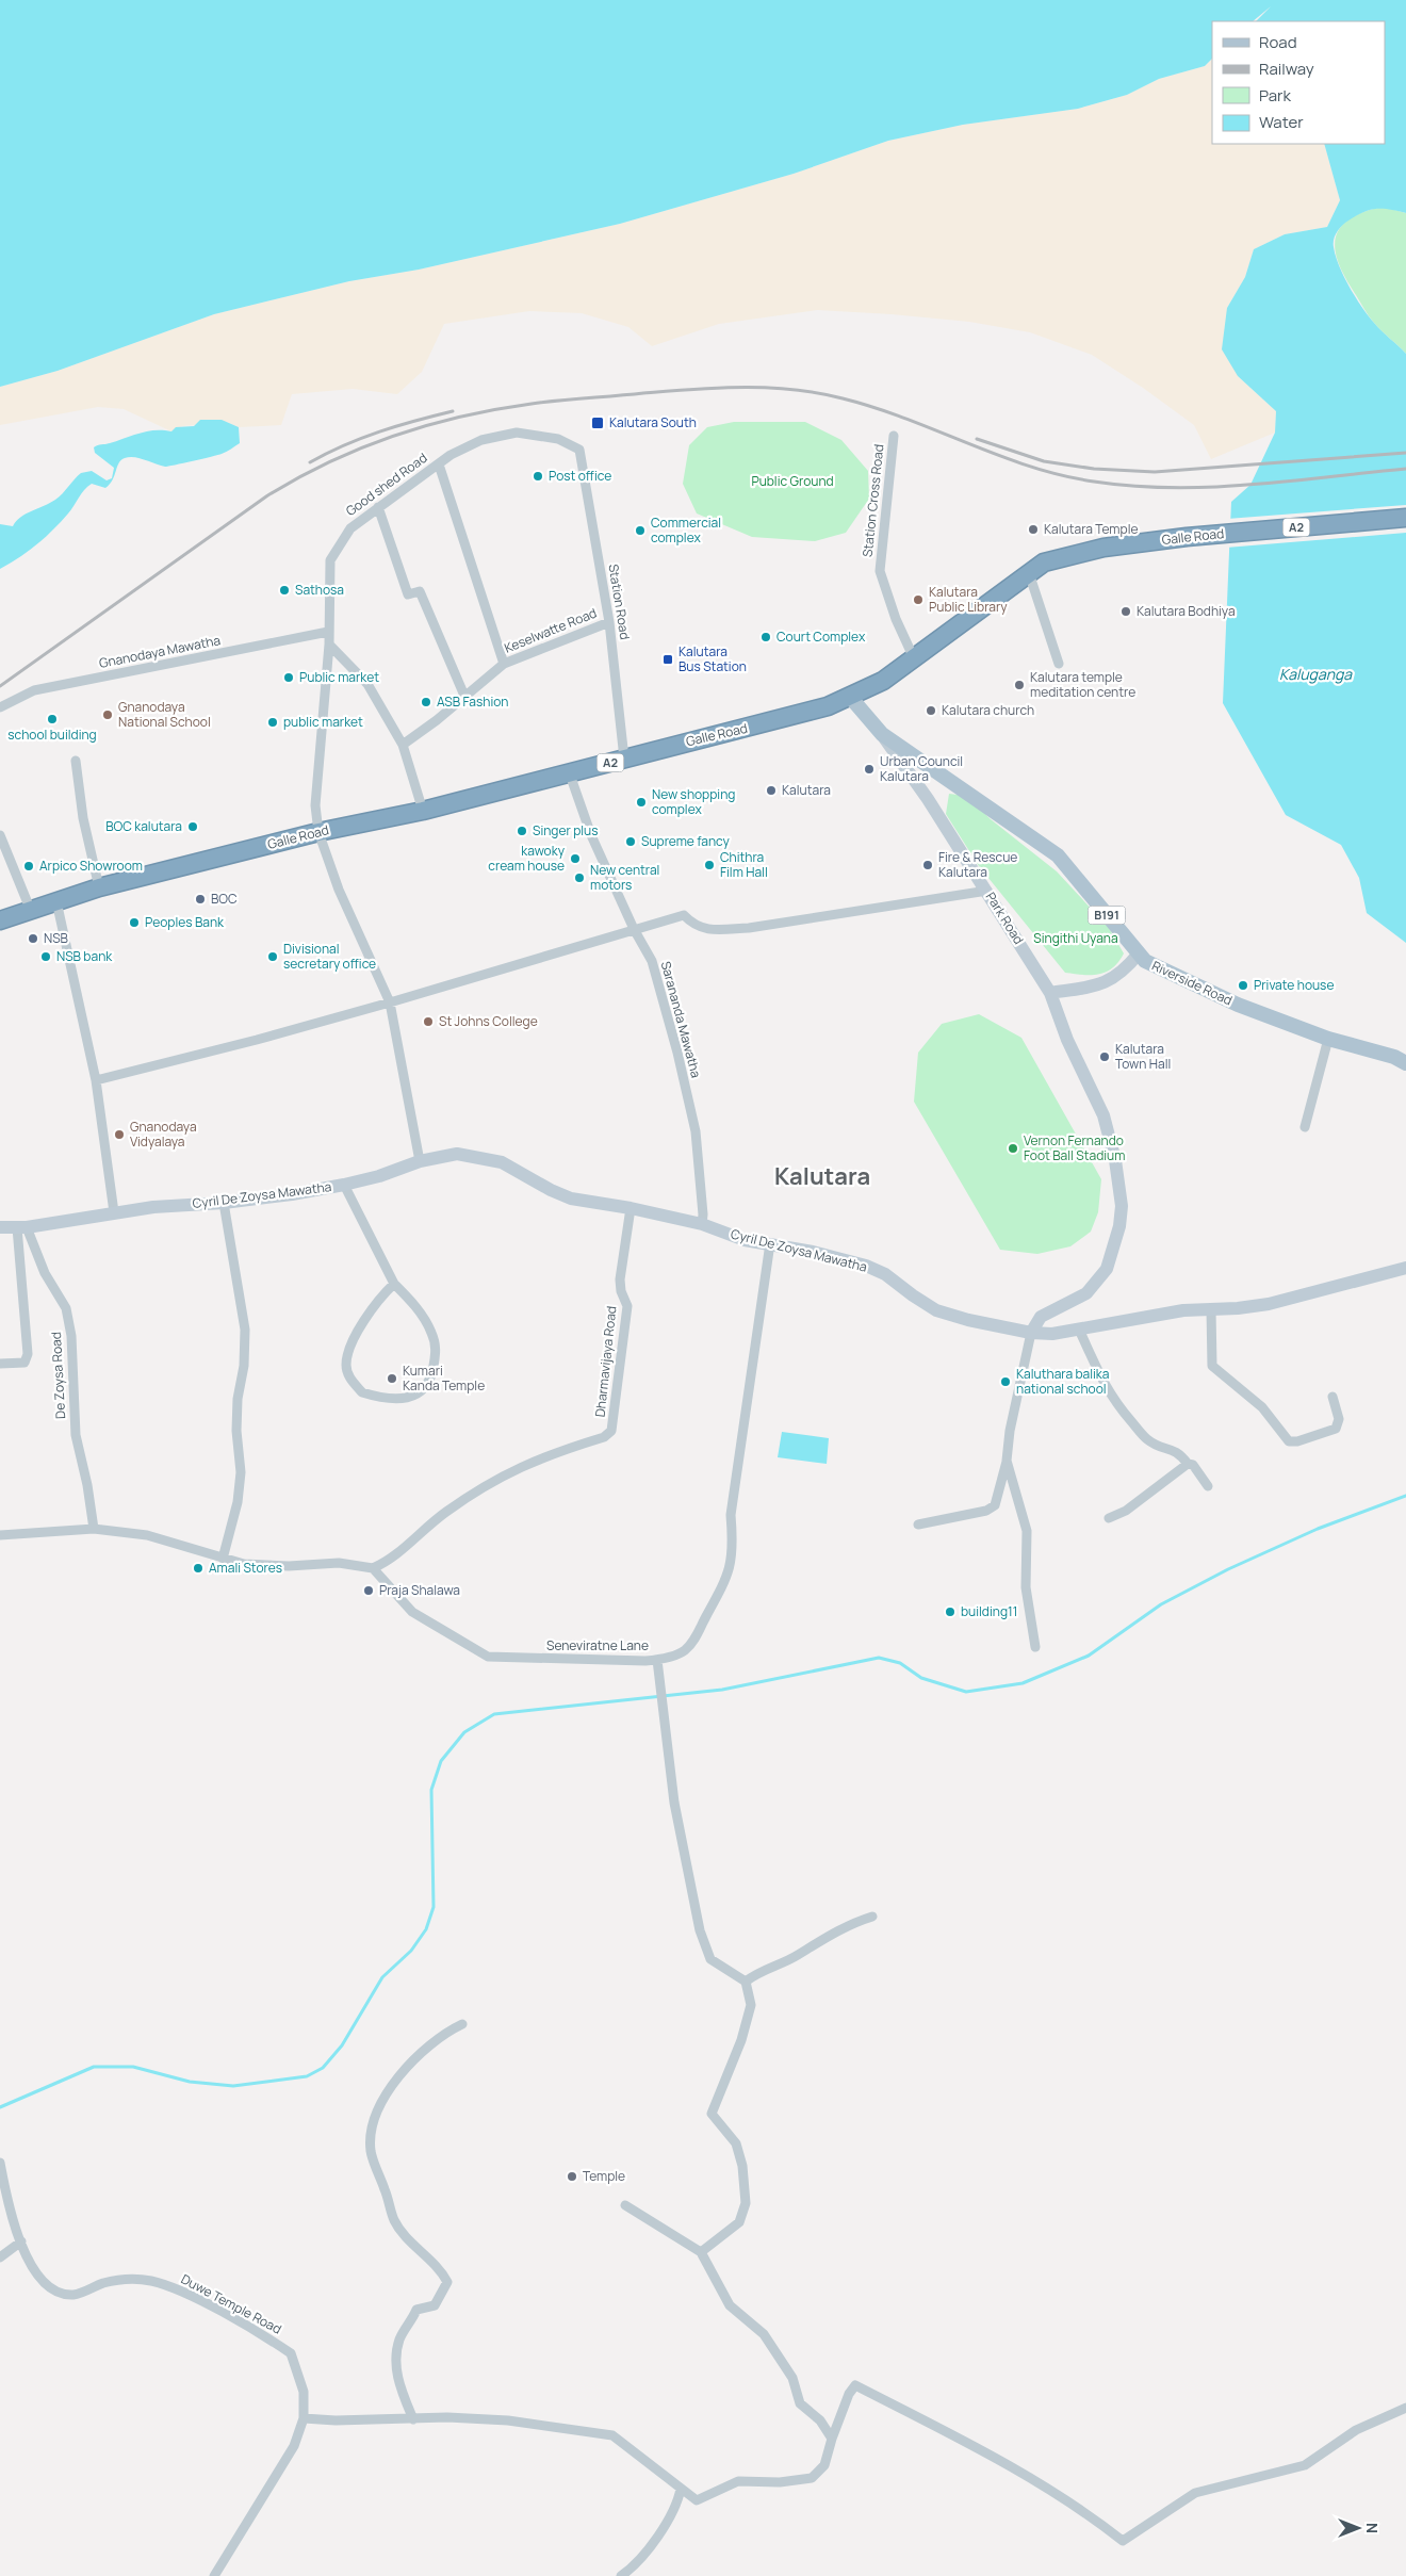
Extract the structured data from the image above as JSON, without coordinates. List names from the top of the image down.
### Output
{
  "streets": {
    "highway": ["A2", "Galle Road"],
    "main road": ["B191", "Riverside Road"],
    "street": [
      "Good shed Road",
      "Station Cross Road",
      "Station Road",
      "Keselwatte Road",
      "Gnanodaya Mawatha",
      "Park Road",
      "Sarananda Mawatha",
      "Cyril De Zoysa Mawatha",
      "Dharmavijaya Road",
      "De Zoysa Road",
      "Seneviratne Lane",
      "Duwe Temple Road"
    ]
  },
  "crossings": [
    ["Good shed Road", "Galle Road"],
    ["Good shed Road", "Station Road"],
    ["Good shed Road", "Gnanodaya Mawatha"],
    ["Good shed Road", "Cyril De Zoysa Mawatha"],
    ["Station Cross Road", "Galle Road"],
    ["Galle Road", "Station Road"],
    ["Galle Road", "Riverside Road"],
    ["Galle Road", "Sarananda Mawatha"],
    ["Station Road", "Keselwatte Road"],
    ["Park Road", "Riverside Road"],
    ["Park Road", "Cyril De Zoysa Mawatha"],
    ["Sarananda Mawatha", "Cyril De Zoysa Mawatha"],
    ["Cyril De Zoysa Mawatha", "Dharmavijaya Road"],
    ["Cyril De Zoysa Mawatha", "De Zoysa Road"],
    ["Cyril De Zoysa Mawatha", "Seneviratne Lane"],
    ["Dharmavijaya Road", "Seneviratne Lane"]
  ],
  "districts": ["Kalutara"],
  "water": ["Kaluganga"],
  "parks": ["Public Ground", "Singithi Uyana"],
  "places": {
    "transit": ["Kalutara South", "Kalutara Bus Station"],
    "other": [
      "Post office",
      "Kalutara Temple",
      "Commercial complex",
      "Sathosa",
      "Kalutara Public Library",
      "Kalutara Bodhiya",
      "Court Complex",
      "Public market",
      "Kalutara temple meditation centre",
      "ASB Fashion",
      "Kalutara church",
      "Gnanodaya National School",
      "school building",
      "public market",
      "Urban Council Kalutara",
      "Kalutara",
      "New shopping complex",
      "BOC kalutara",
      "Singer plus",
      "Supreme fancy",
      "kawoky cream house",
      "Chithra Film Hall",
      "Fire & Rescue Kalutara",
      "Arpico Showroom",
      "New central motors",
      "BOC",
      "Peoples Bank",
      "NSB",
      "NSB bank",
      "Divisional secretary office",
      "Private house",
      "St Johns College",
      "Kalutara Town Hall",
      "Gnanodaya Vidyalaya",
      "Vernon Fernando Foot Ball Stadium",
      "Kumari Kanda Temple",
      "Kaluthara balika national school",
      "Amali Stores",
      "Praja Shalawa",
      "building11",
      "Temple"
    ]
  },
  "legend": [
    "Road",
    "Railway",
    "Park",
    "Water"
  ],
  "north": "right"
}
